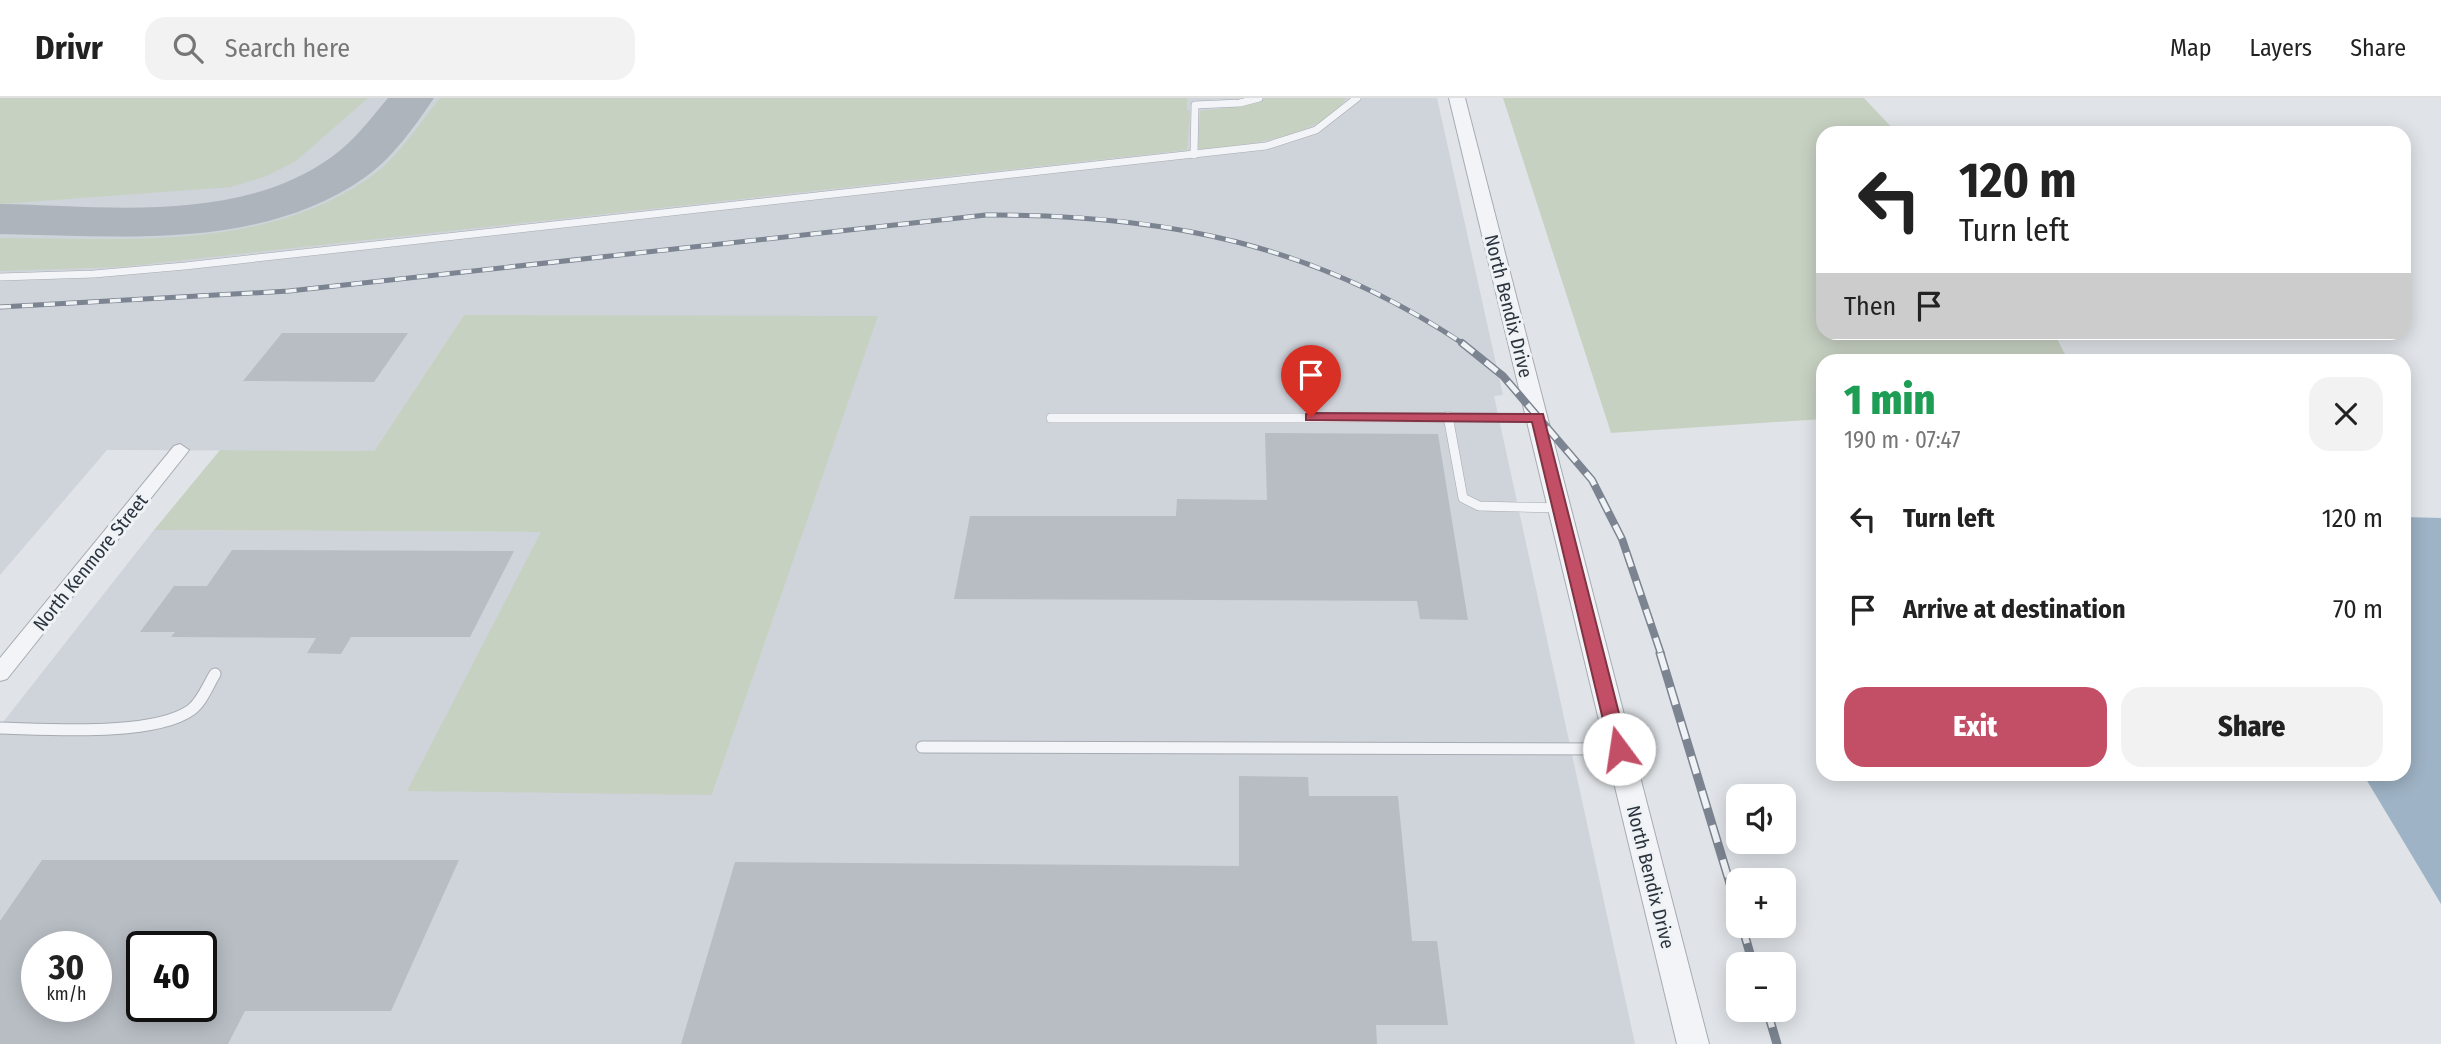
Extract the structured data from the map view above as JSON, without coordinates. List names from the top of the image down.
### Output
{
  "streets": {
    "street": ["North Bendix Drive", "North Kenmore Street"]
  },
  "page": {
    "header": "Drivr",
    "search": "Search here",
    "nav": ["Map", "Layers", "Share"],
    "turn": ["120 m", "Turn left"],
    "then": "Then",
    "heading": ["1 min", "190 m · 07:47"],
    "list": [
      {
        "name": "Turn left",
        "value": "120 m"
      },
      {
        "name": "Arrive at destination",
        "value": "70 m"
      }
    ],
    "buttons": ["Exit", "Share"],
    "map_buttons": ["+", "−"],
    "speed": "30 km/h",
    "limit": "40"
  }
}
